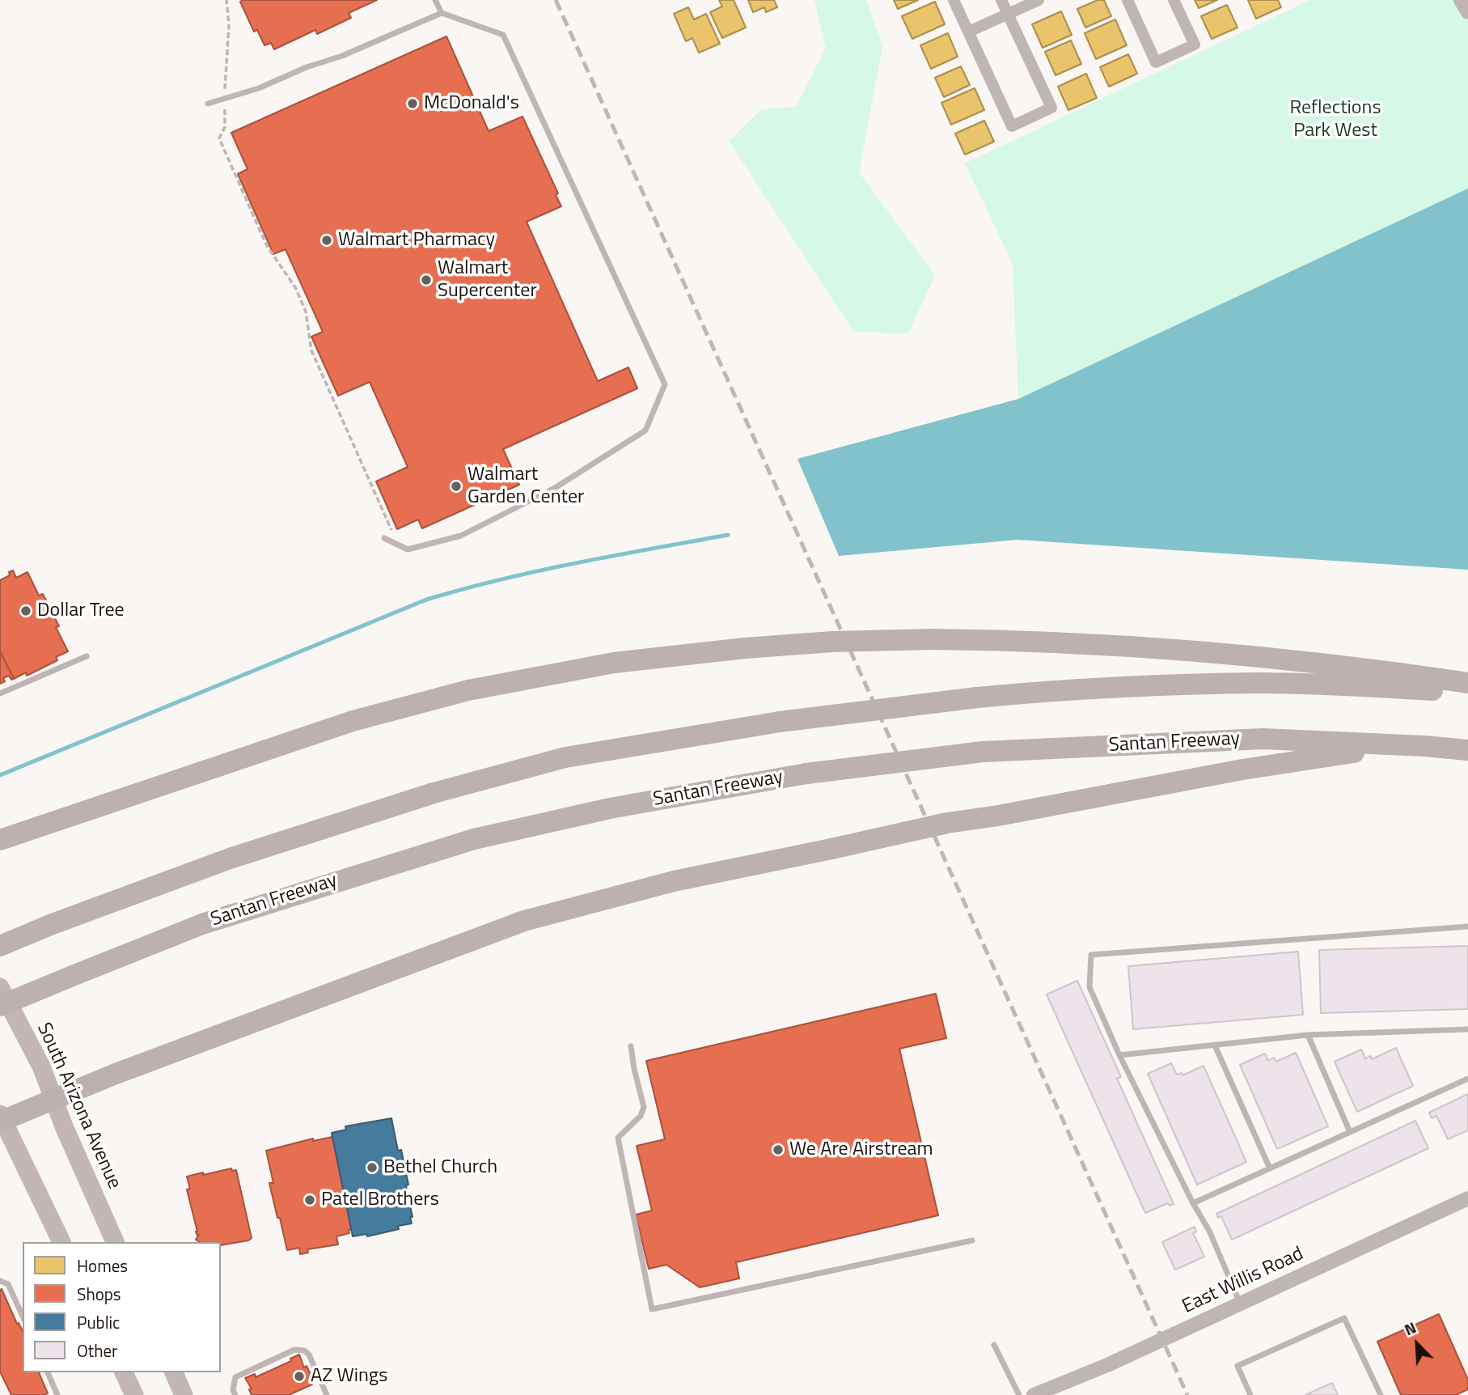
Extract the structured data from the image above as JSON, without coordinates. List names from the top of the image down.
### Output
{
  "streets": {
    "highway": ["Santan Freeway"],
    "main road": ["South Arizona Avenue"],
    "street": ["East Willis Road"]
  },
  "parks": ["Reflections Park West"],
  "places": [
    "McDonald's",
    "Walmart Pharmacy",
    "Walmart Supercenter",
    "Walmart Garden Center",
    "Dollar Tree",
    "We Are Airstream",
    "Bethel Church",
    "Patel Brothers",
    "AZ Wings"
  ],
  "legend": [
    "Homes",
    "Shops",
    "Public",
    "Other"
  ],
  "north": "top left"
}
